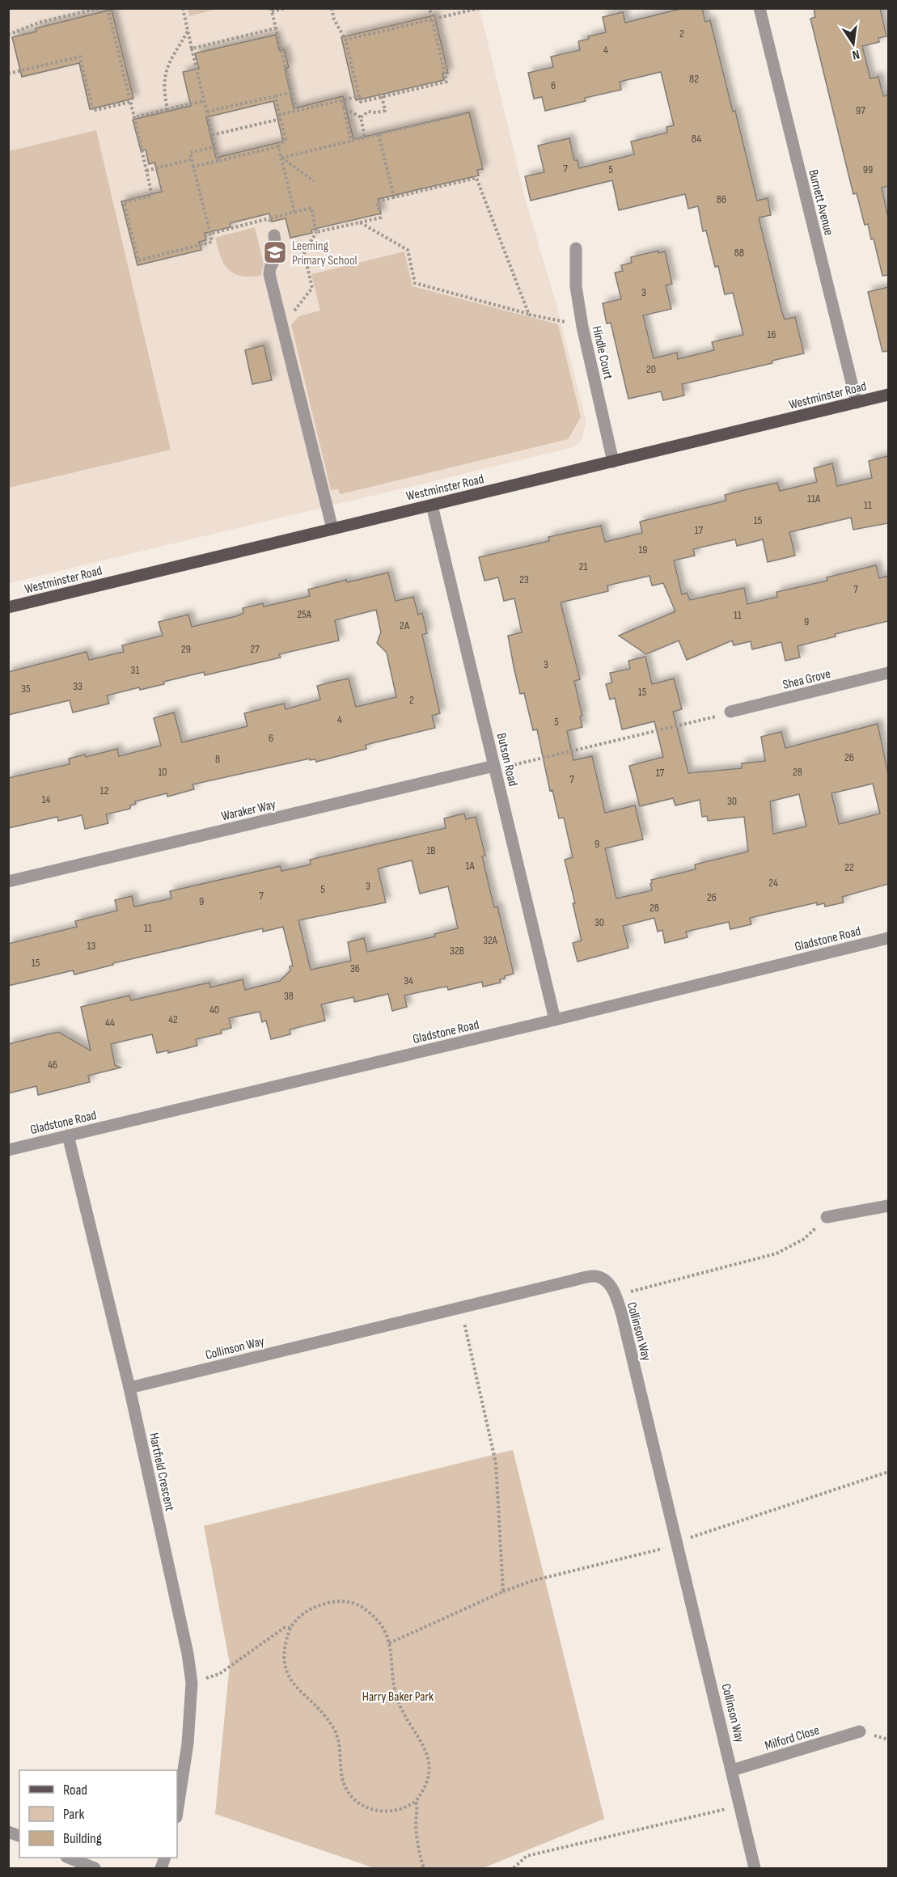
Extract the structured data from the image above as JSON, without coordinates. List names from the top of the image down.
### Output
{
  "streets": {
    "main road": ["Westminster Road"],
    "street": [
      "Burnett Avenue",
      "Hindle Court",
      "Shea Grove",
      "Butson Road",
      "Waraker Way",
      "Gladstone Road",
      "Collinson Way",
      "Hartfield Crescent",
      "Milford Close"
    ]
  },
  "crossings": [
    ["Burnett Avenue", "Westminster Road"],
    ["Hindle Court", "Westminster Road"],
    ["Westminster Road", "Butson Road"],
    ["Butson Road", "Waraker Way"],
    ["Butson Road", "Gladstone Road"],
    ["Gladstone Road", "Hartfield Crescent"],
    ["Collinson Way", "Hartfield Crescent"],
    ["Collinson Way", "Milford Close"]
  ],
  "parks": ["Harry Baker Park"],
  "places": {
    "school or university": ["Leeming Primary School"]
  },
  "house_numbers": [
    "2",
    "4",
    "82",
    "6",
    "97",
    "84",
    "7",
    "5",
    "99",
    "86",
    "88",
    "3",
    "16",
    "20",
    "11A",
    "11",
    "15",
    "17",
    "19",
    "21",
    "23",
    "7",
    "25A",
    "11",
    "9",
    "2A",
    "29",
    "27",
    "3",
    "31",
    "33",
    "35",
    "15",
    "2",
    "4",
    "5",
    "6",
    "26",
    "8",
    "10",
    "28",
    "17",
    "7",
    "12",
    "14",
    "30",
    "9",
    "1B",
    "1A",
    "22",
    "24",
    "3",
    "5",
    "7",
    "26",
    "9",
    "28",
    "30",
    "11",
    "32A",
    "13",
    "32B",
    "15",
    "36",
    "34",
    "38",
    "40",
    "42",
    "44",
    "46"
  ],
  "legend": ["Road", "Park", "Building"],
  "north": "bottom"
}
